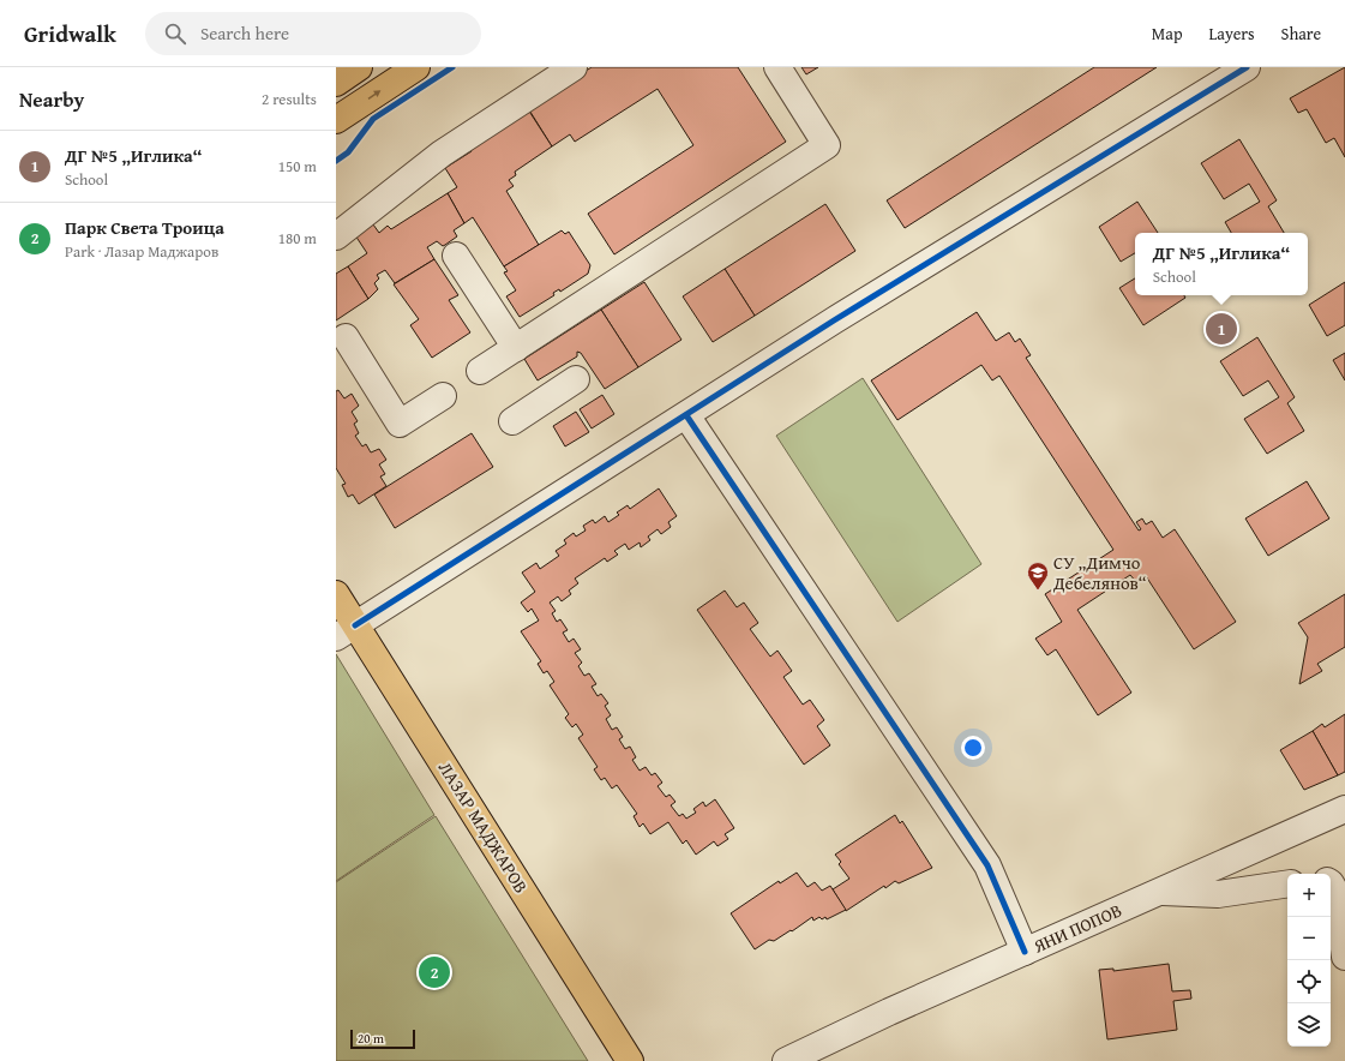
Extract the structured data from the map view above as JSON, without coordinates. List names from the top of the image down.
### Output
{
  "streets": {
    "main road": ["ЛАЗАР МАДЖАРОВ"],
    "street": ["ЯНИ ПОПОВ"]
  },
  "places": {
    "school or university": ["СУ „Димчо Дебелянов“"]
  },
  "scale_bar": "20 m",
  "page": {
    "header": "Gridwalk",
    "search": "Search here",
    "nav": ["Map", "Layers", "Share"],
    "heading": ["Nearby", "2 results"],
    "list": [
      {
        "mark": "1",
        "name": "ДГ №5 „Иглика“",
        "note": "School",
        "value": "150 m"
      },
      {
        "mark": "2",
        "name": "Парк Света Троица",
        "note": "Park · Лазар Маджаров",
        "value": "180 m"
      }
    ],
    "popup": ["ДГ №5 „Иглика“", "School"],
    "pins": ["1", "2"],
    "map_buttons": ["+", "−"],
    "scale": "20 m"
  }
}
